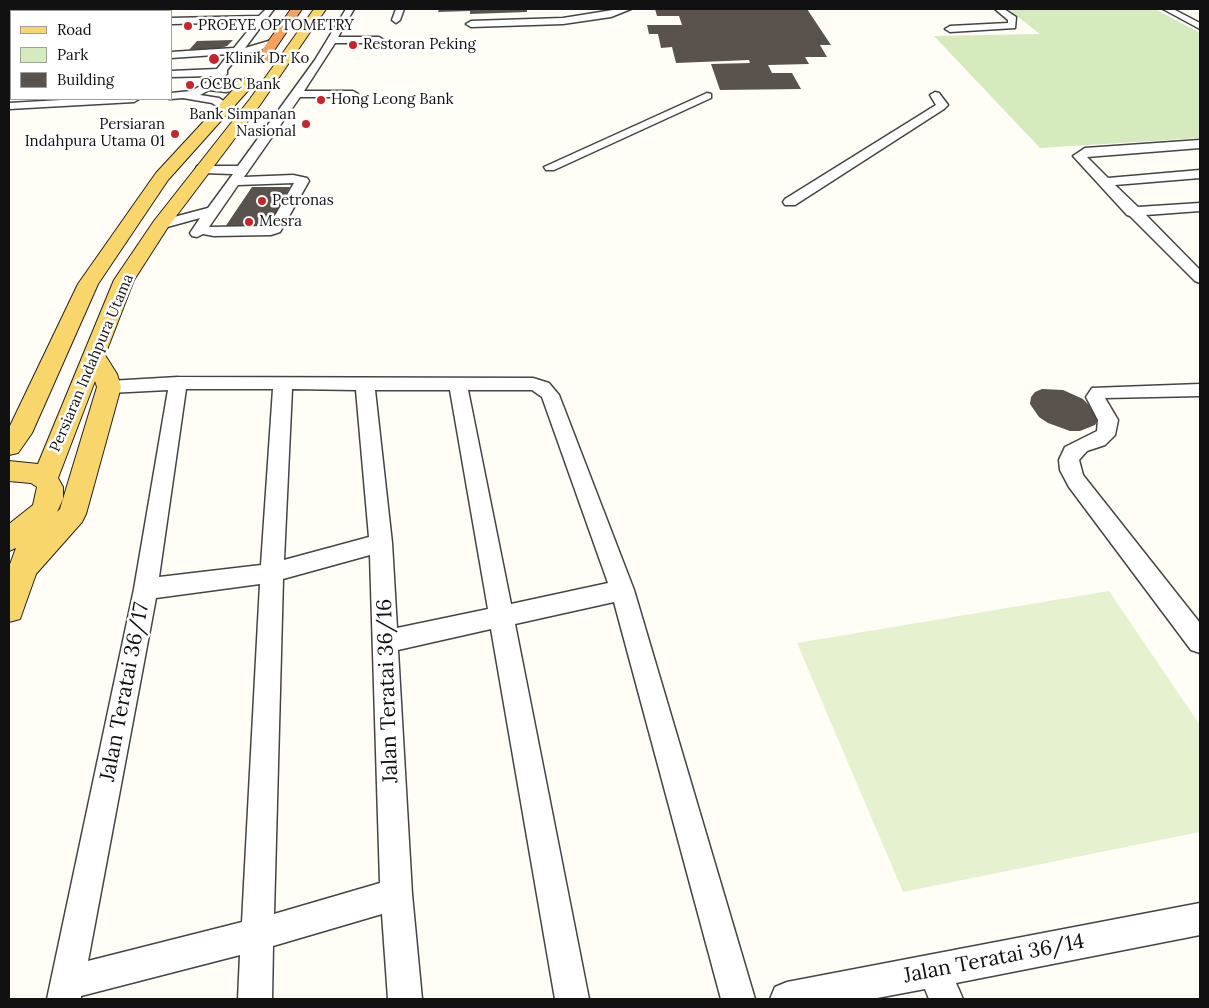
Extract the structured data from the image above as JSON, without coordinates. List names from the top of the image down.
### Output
{
  "streets": {
    "main road": ["Persiaran Indahpura Utama"],
    "street": ["Jalan Teratai 36/16", "Jalan Teratai 36/17", "Jalan Teratai 36/14"]
  },
  "places": [
    "PROEYE OPTOMETRY",
    "Restoran Peking",
    "Klinik Dr Ko",
    "OCBC Bank",
    "Hong Leong Bank",
    "Bank Simpanan Nasional",
    "Persiaran Indahpura Utama 01",
    "Petronas",
    "Mesra"
  ],
  "legend": ["Road", "Park", "Building"]
}
